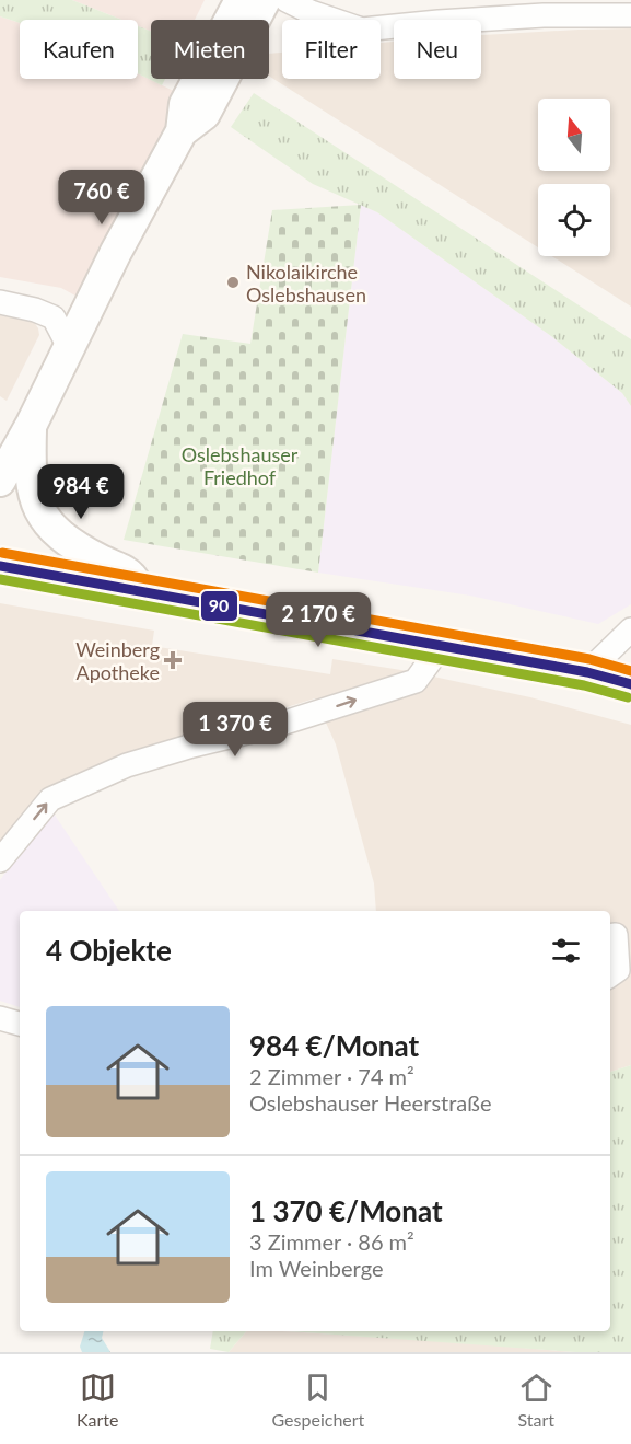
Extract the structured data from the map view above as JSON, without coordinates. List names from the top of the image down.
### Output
{
  "parks": ["Oslebshauser Friedhof"],
  "places": {
    "other": ["Nikolaikirche Oslebshausen"],
    "health": ["Weinberg Apotheke"]
  },
  "lines": ["transit line 90"],
  "north": "top",
  "page": {
    "chip": [
      "Kaufen",
      "Mieten",
      "Filter",
      "Neu"
    ],
    "price": [
      "760 €",
      "984 €",
      "2 170 €",
      "1 370 €"
    ],
    "heading": "4 Objekte",
    "list": [
      {
        "name": "984 €/Monat",
        "note": "2 Zimmer · 74 m² · Oslebshauser Heerstraße"
      },
      {
        "name": "1 370 €/Monat",
        "note": "3 Zimmer · 86 m² · Im Weinberge"
      }
    ],
    "tabs": ["Karte", "Gespeichert", "Start"]
  }
}
